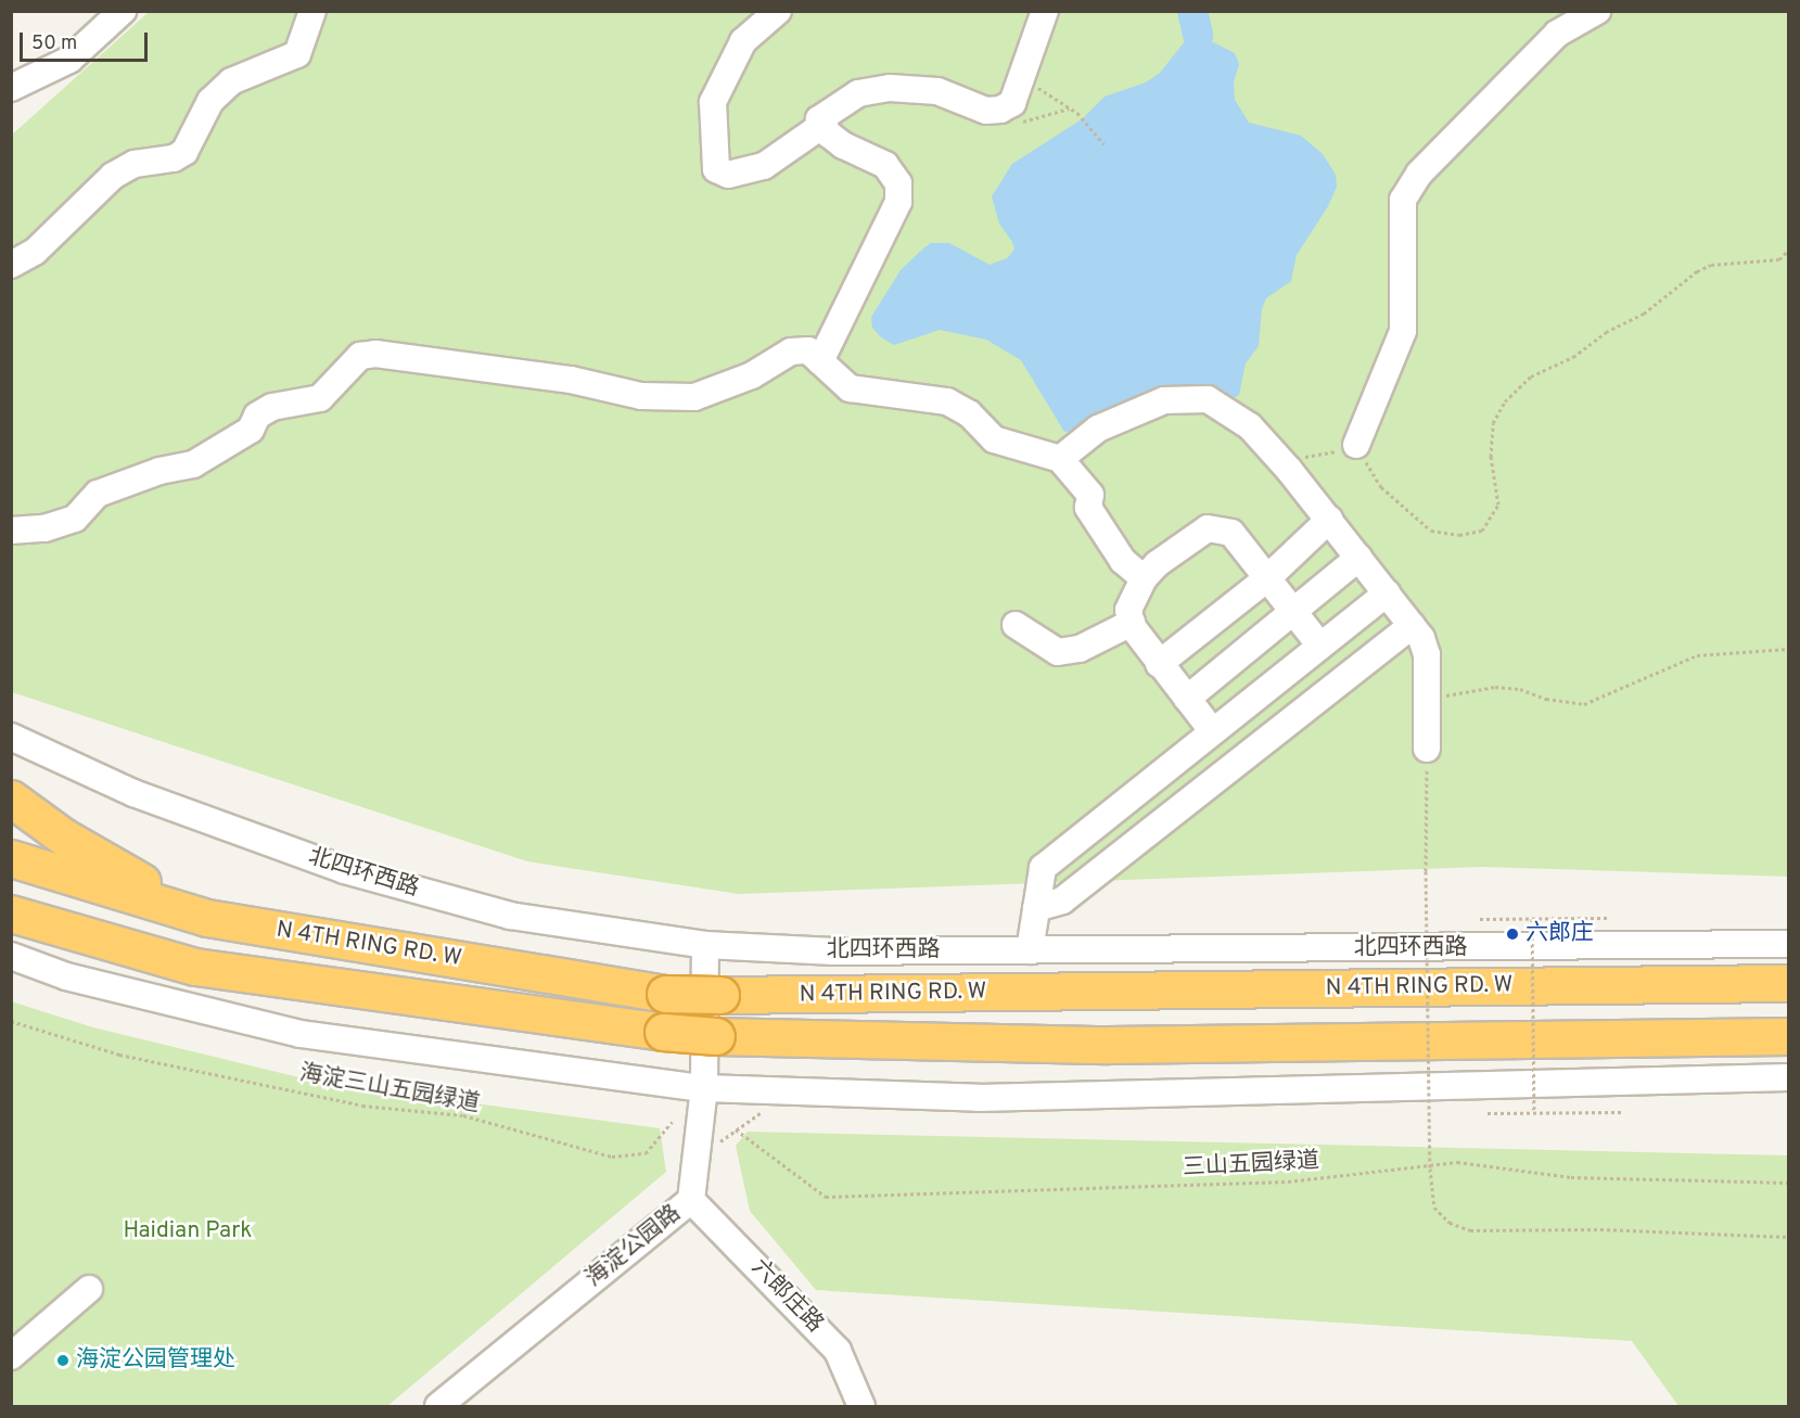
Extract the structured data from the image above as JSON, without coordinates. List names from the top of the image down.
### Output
{
  "streets": {
    "highway": ["N 4TH RING RD. W"],
    "street": ["北四环西路", "海淀公园路", "六郎庄路"],
    "path": ["海淀三山五园绿道", "三山五园绿道"]
  },
  "crossings": [
    ["北四环西路", "海淀公园路"],
    ["海淀公园路", "六郎庄路"]
  ],
  "parks": ["Haidian Park"],
  "places": ["六郎庄", "海淀公园管理处"],
  "scale_bar": "50 m"
}
